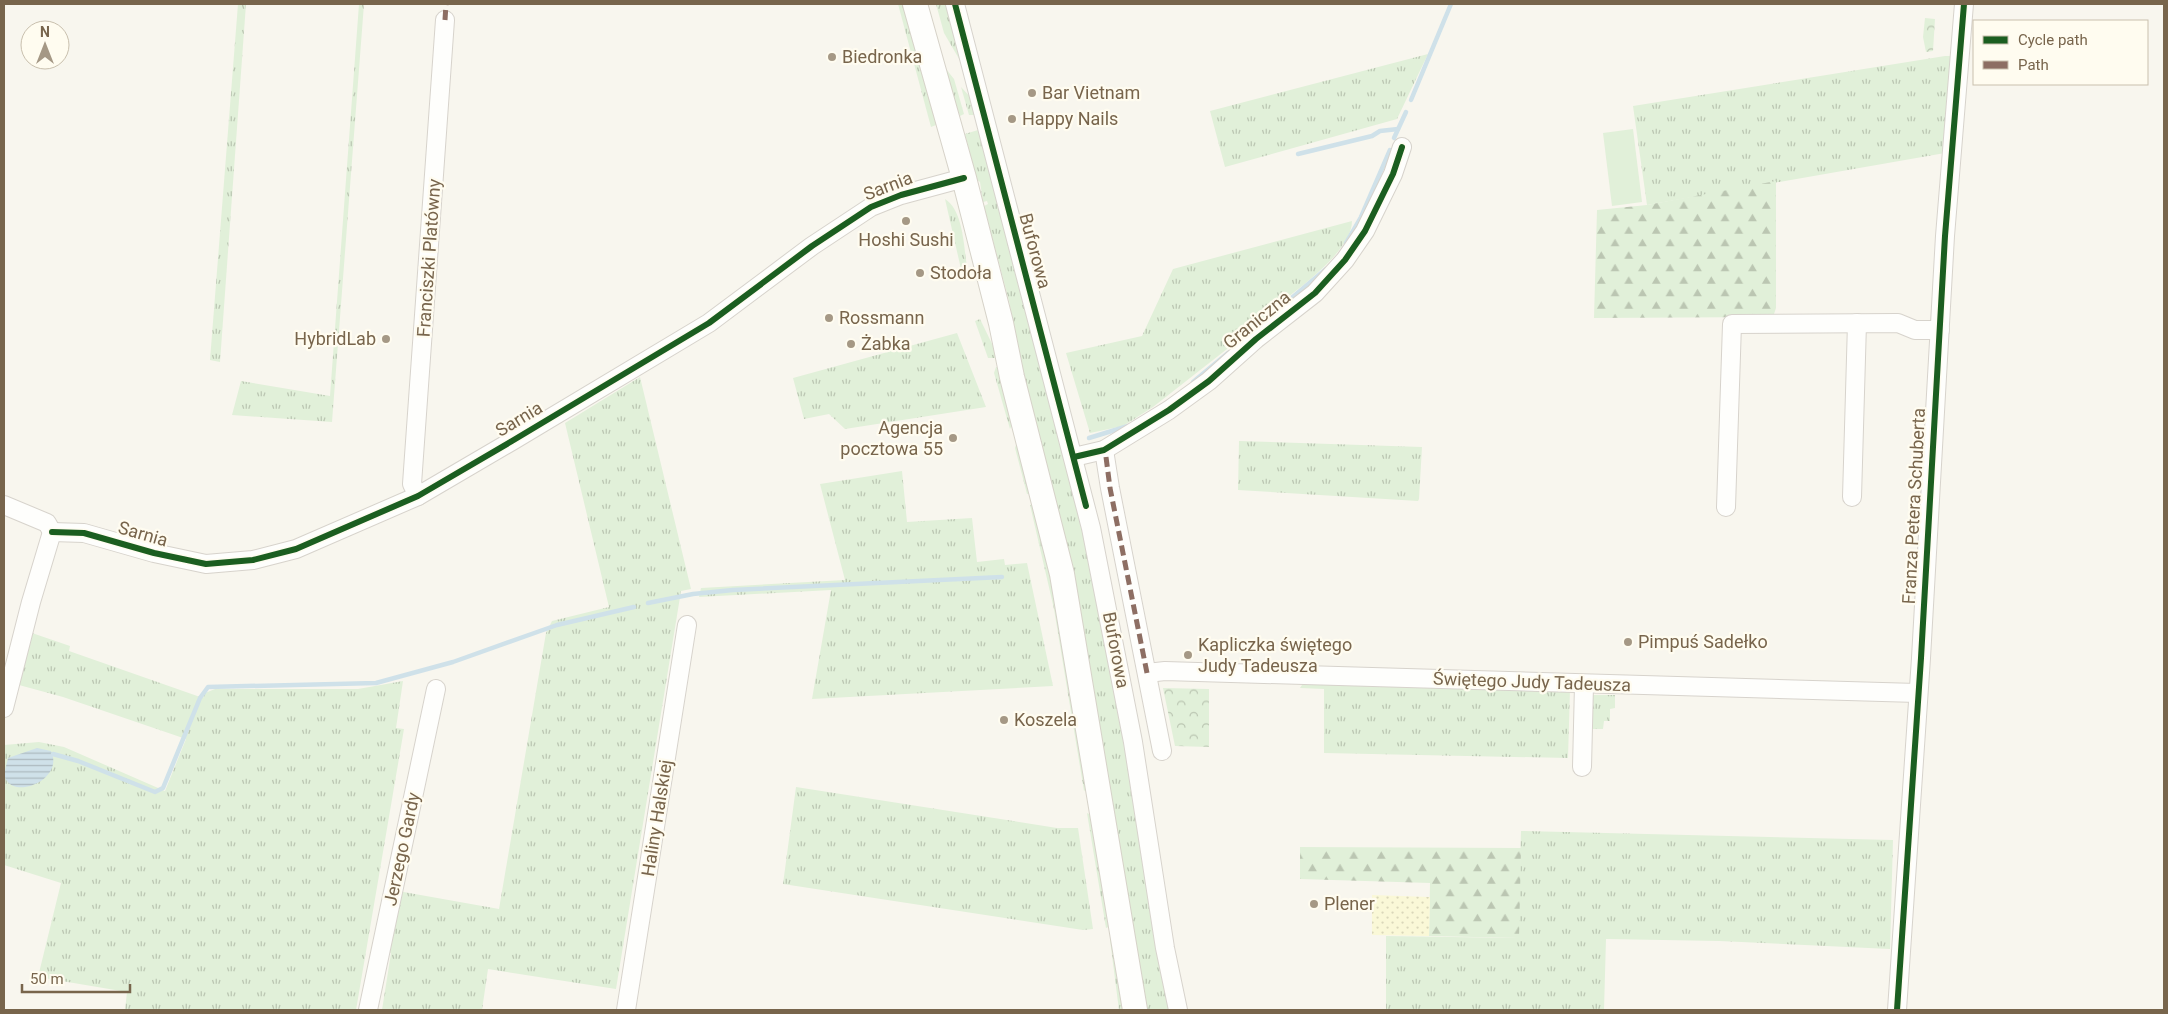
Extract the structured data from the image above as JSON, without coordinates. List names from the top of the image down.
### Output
{
  "streets": {
    "street": [
      "Sarnia",
      "Buforowa",
      "Franciszki Platówny",
      "Graniczna",
      "Franza Petera Schuberta",
      "Świętego Judy Tadeusza",
      "Haliny Halskiej",
      "Jerzego Gardy"
    ]
  },
  "crossings": [
    ["Sarnia", "Franciszki Platówny"],
    ["Buforowa", "Graniczna"],
    ["Franza Petera Schuberta", "Świętego Judy Tadeusza"]
  ],
  "places": [
    "Biedronka",
    "Bar Vietnam",
    "Happy Nails",
    "Hoshi Sushi",
    "Stodoła",
    "Rossmann",
    "HybridLab",
    "Żabka",
    "Agencja pocztowa 55",
    "Pimpuś Sadełko",
    "Kapliczka świętego Judy Tadeusza",
    "Koszela",
    "Plener"
  ],
  "legend": ["Cycle path", "Path"],
  "scale_bar": "50 m",
  "north": "top"
}
